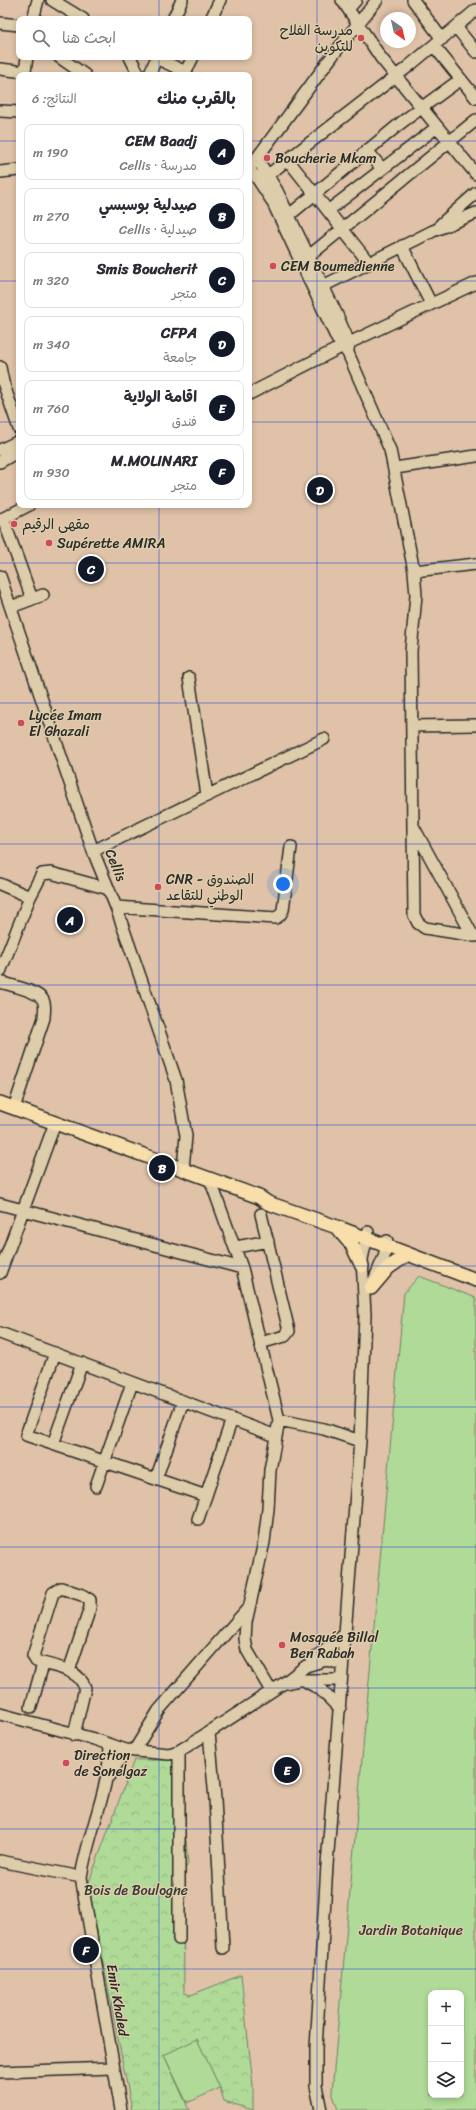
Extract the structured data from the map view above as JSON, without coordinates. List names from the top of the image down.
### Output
{
  "streets": {
    "street": ["Cellis", "Emir Khaled"]
  },
  "parks": ["Bois de Boulogne", "Jardin Botanique"],
  "places": [
    "مدرسة الفلاح للتكوين",
    "Boucherie Mkam",
    "CEM Boumedienne",
    "مقهى الرقيم",
    "Supérette AMIRA",
    "Lycée Imam El Ghazali",
    "CNR - الصندوق الوطني للتقاعد",
    "Mosquée Billal Ben Rabah",
    "Direction de Sonelgaz"
  ],
  "north": "bottom right",
  "page": {
    "search": "ابحث هنا",
    "heading": ["بالقرب منك", "النتائج: 6"],
    "list": [
      {
        "mark": "A",
        "name": "CEM Baadj",
        "note": "مدرسة · Cellis",
        "value": "190 m"
      },
      {
        "mark": "B",
        "name": "صيدلية بوسبسي",
        "note": "صيدلية · Cellis",
        "value": "270 m"
      },
      {
        "mark": "C",
        "name": "Smis Boucherit",
        "note": "متجر",
        "value": "320 m"
      },
      {
        "mark": "D",
        "name": "CFPA",
        "note": "جامعة",
        "value": "340 m"
      },
      {
        "mark": "E",
        "name": "اقامة الولاية",
        "note": "فندق",
        "value": "760 m"
      },
      {
        "mark": "F",
        "name": "M.MOLINARI",
        "note": "متجر",
        "value": "930 m"
      }
    ],
    "pins": [
      "D",
      "C",
      "A",
      "B",
      "E",
      "F"
    ],
    "map_buttons": ["+", "−"]
  }
}
